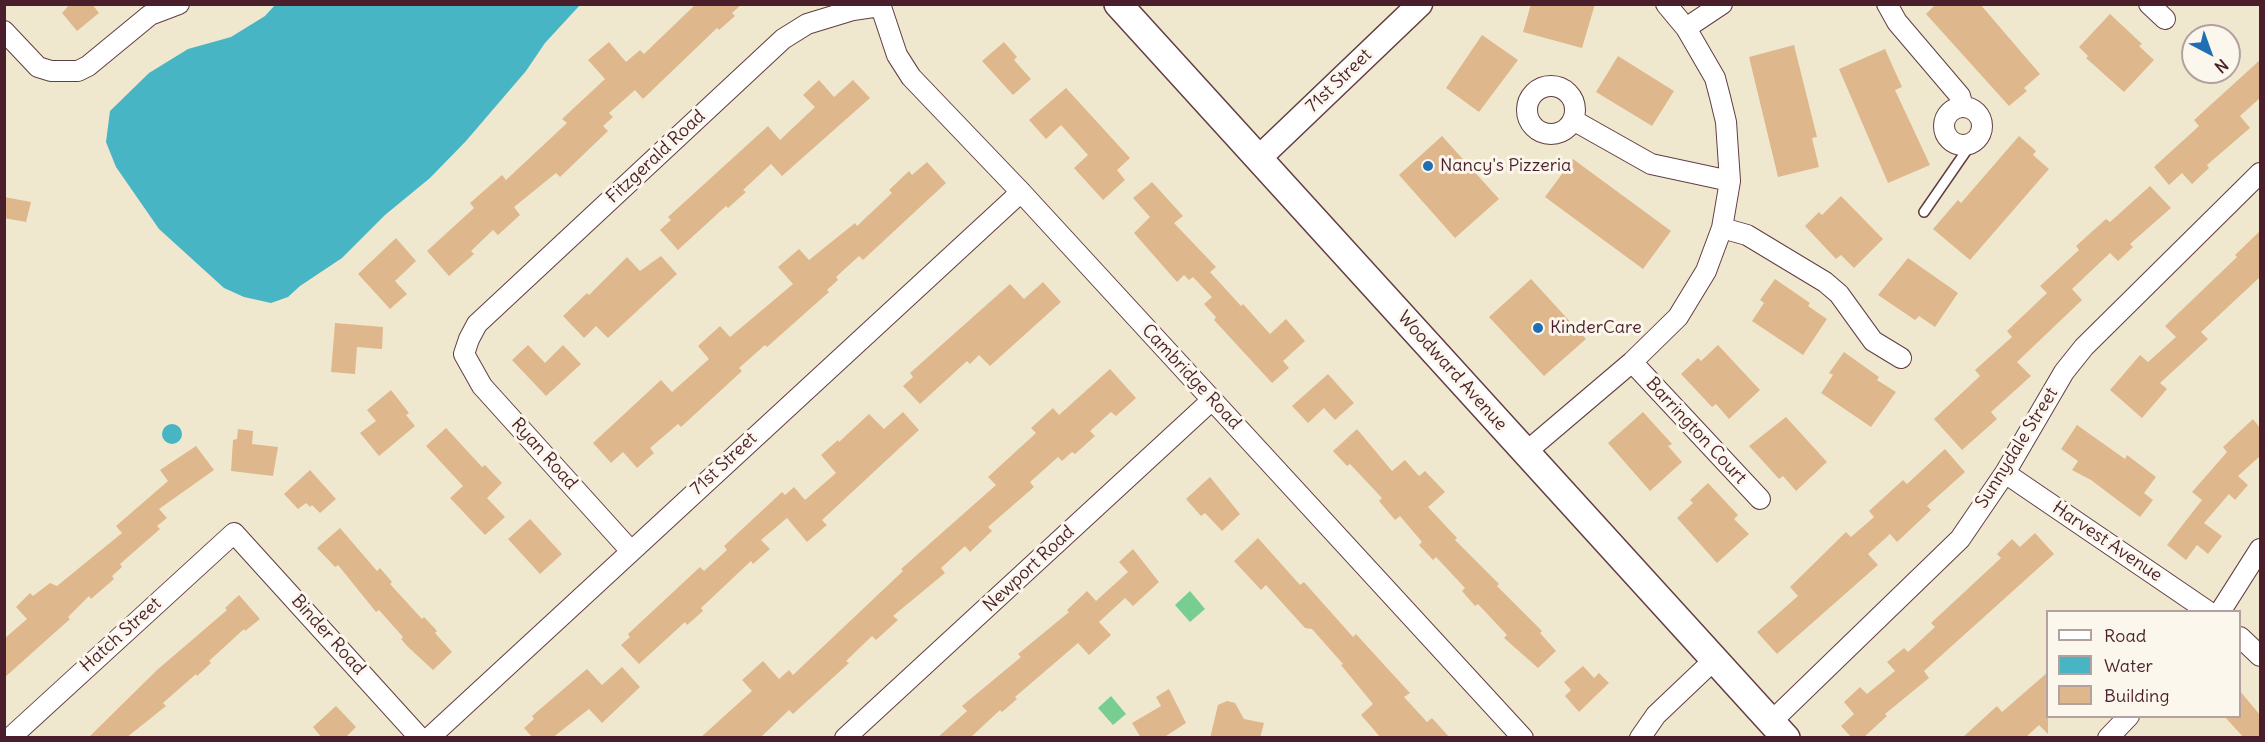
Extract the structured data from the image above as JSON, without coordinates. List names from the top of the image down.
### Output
{
  "streets": {
    "main road": ["Woodward Avenue"],
    "street": [
      "71st Street",
      "Fitzgerald Road",
      "Cambridge Road",
      "Barrington Court",
      "Sunnydale Street",
      "Ryan Road",
      "Harvest Avenue",
      "Newport Road",
      "Hatch Street",
      "Binder Road"
    ]
  },
  "crossings": [
    ["71st Street", "Woodward Avenue"],
    ["71st Street", "Cambridge Road"],
    ["71st Street", "Ryan Road"],
    ["Fitzgerald Road", "Cambridge Road"],
    ["Fitzgerald Road", "Ryan Road"],
    ["Woodward Avenue", "Sunnydale Street"],
    ["Cambridge Road", "Newport Road"],
    ["Sunnydale Street", "Harvest Avenue"],
    ["Hatch Street", "Binder Road"]
  ],
  "places": ["Nancy's Pizzeria", "KinderCare"],
  "legend": ["Road", "Water", "Building"],
  "north": "bottom right"
}
